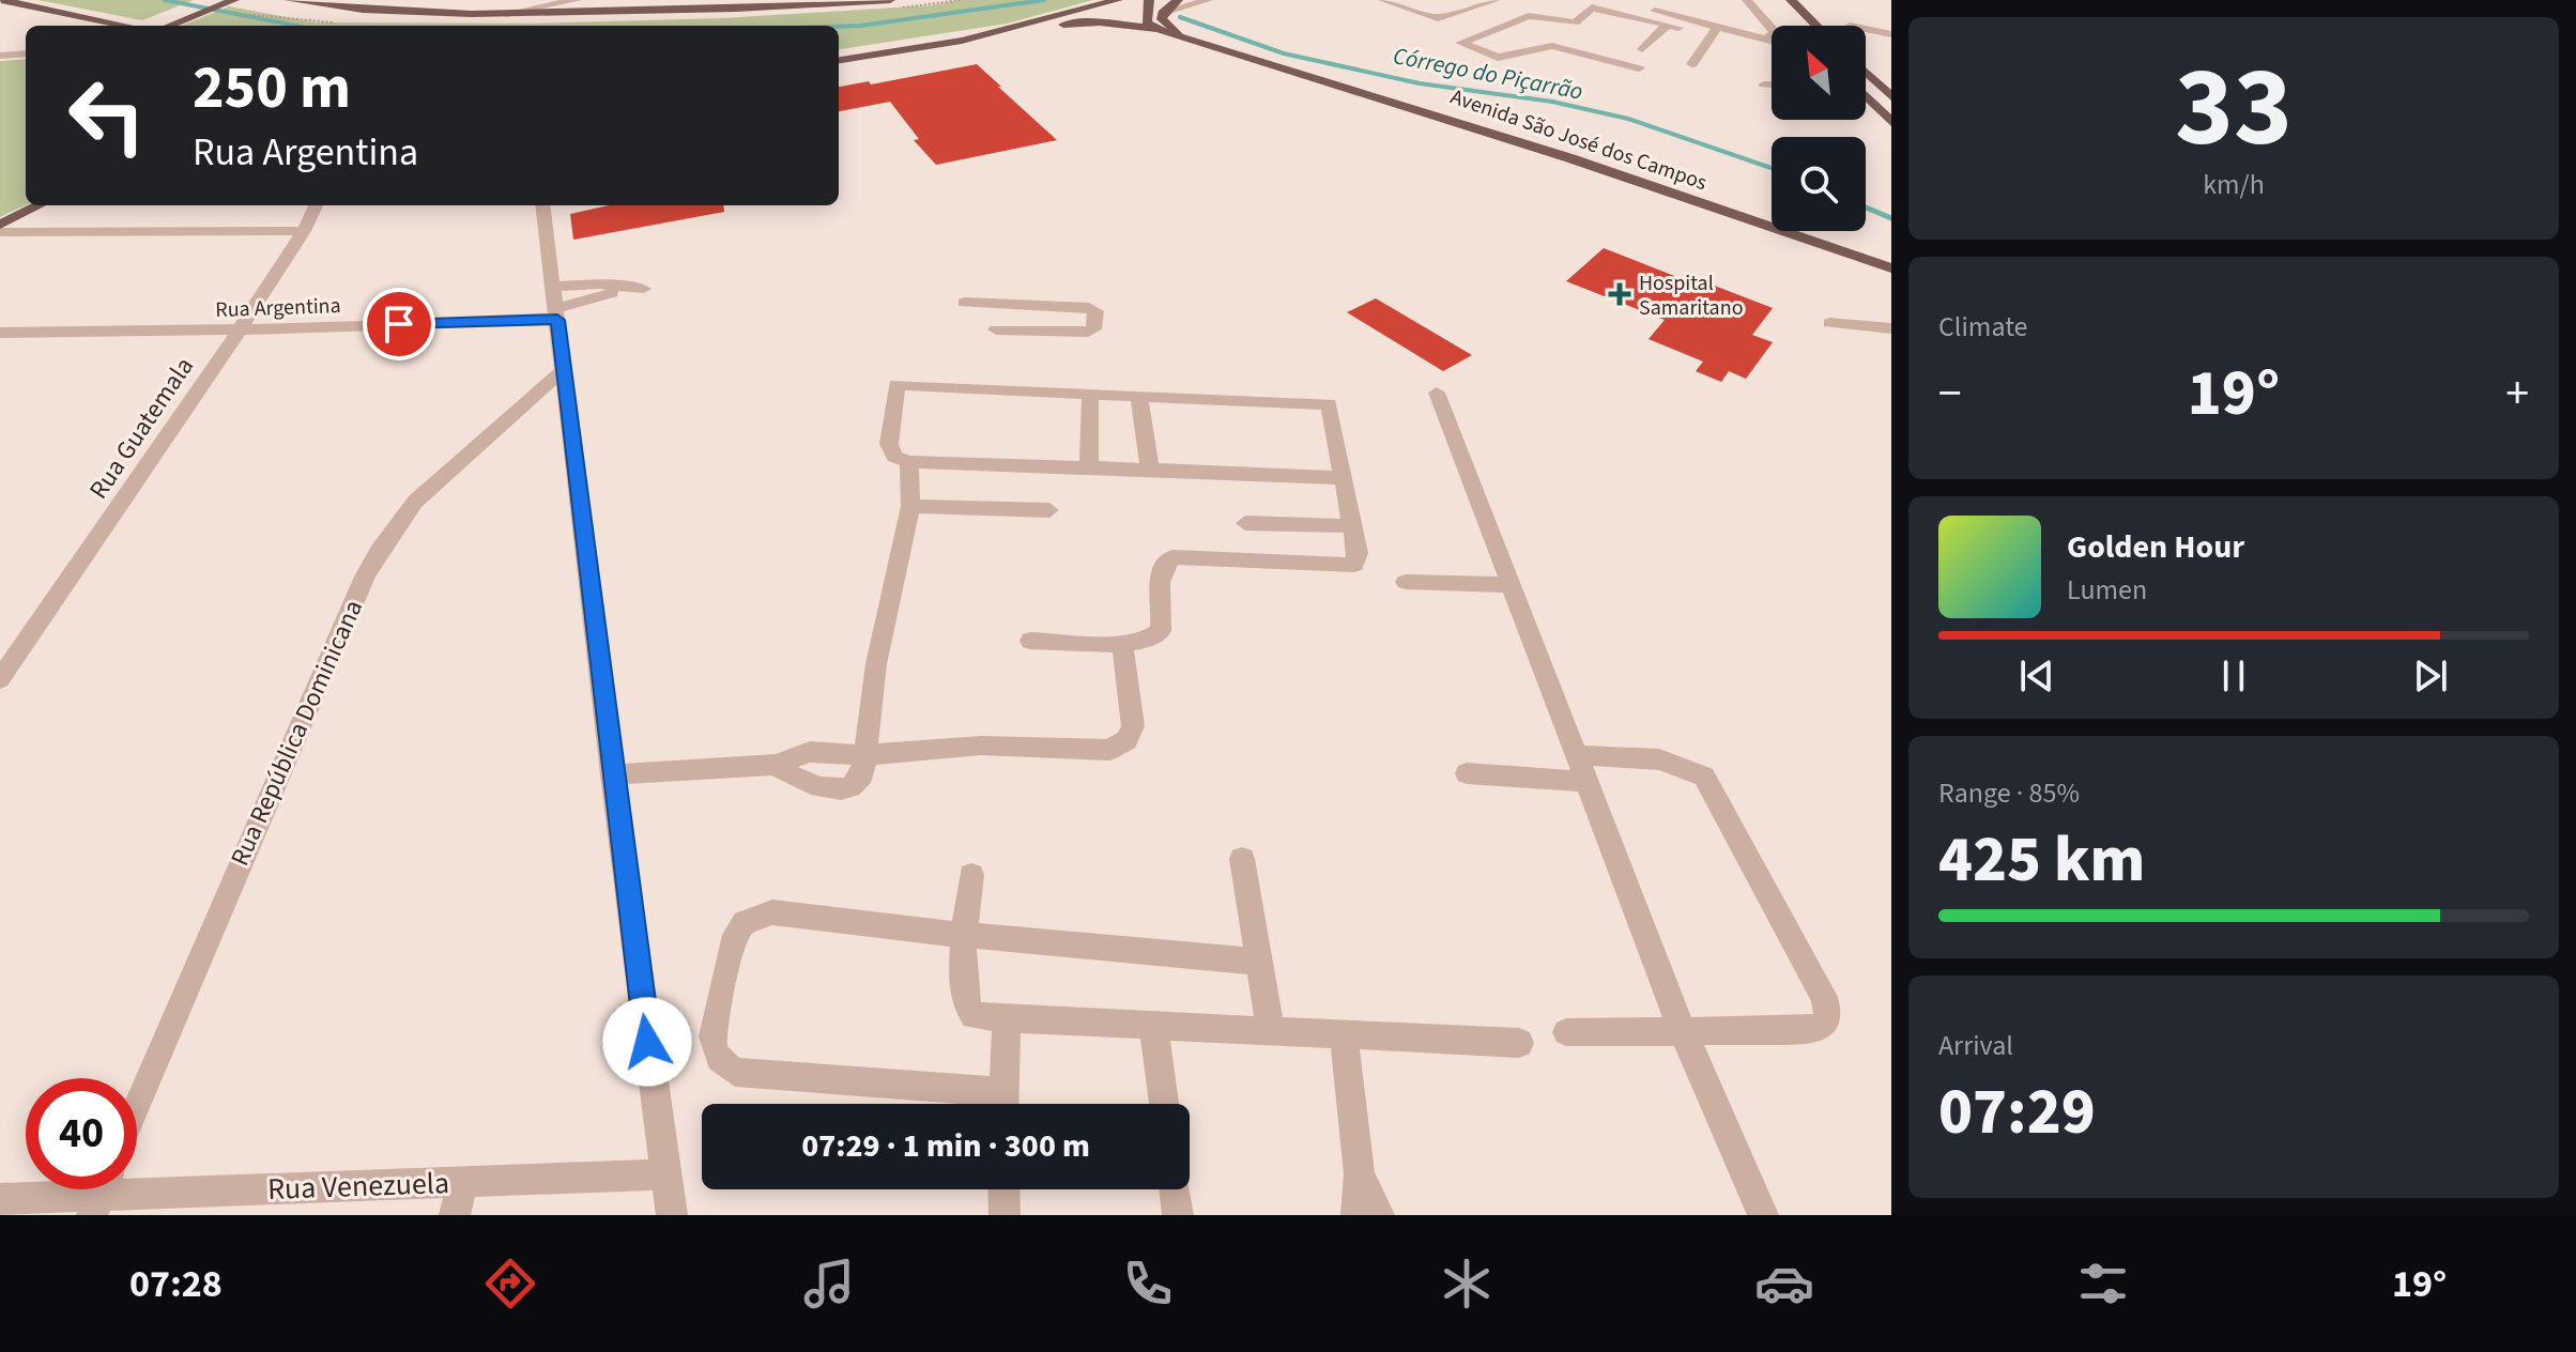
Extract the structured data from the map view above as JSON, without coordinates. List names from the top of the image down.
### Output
{
  "streets": {
    "main road": ["Avenida São José dos Campos"],
    "street": [
      "Rua Argentina",
      "Rua Guatemala",
      "Rua República Dominicana",
      "Rua Venezuela"
    ]
  },
  "crossings": [
    ["Rua Argentina", "Rua Guatemala"]
  ],
  "water": ["Córrego do Piçarrão"],
  "places": {
    "health": ["Hospital Samaritano"]
  },
  "north": "top left",
  "page": {
    "tile": [
      ["33", "km/h"],
      "Climate",
      ["Range · 85%", "425 km"],
      ["Arrival", "07:29"]
    ],
    "turn": ["250 m", "Rua Argentina"],
    "heat": ["−", "19°", "+"],
    "song": ["Golden Hour", "Lumen"],
    "limit": "40",
    "trip": "07:29 · 1 min · 300 m",
    "tabs": ["07:28", "19°"]
  }
}
